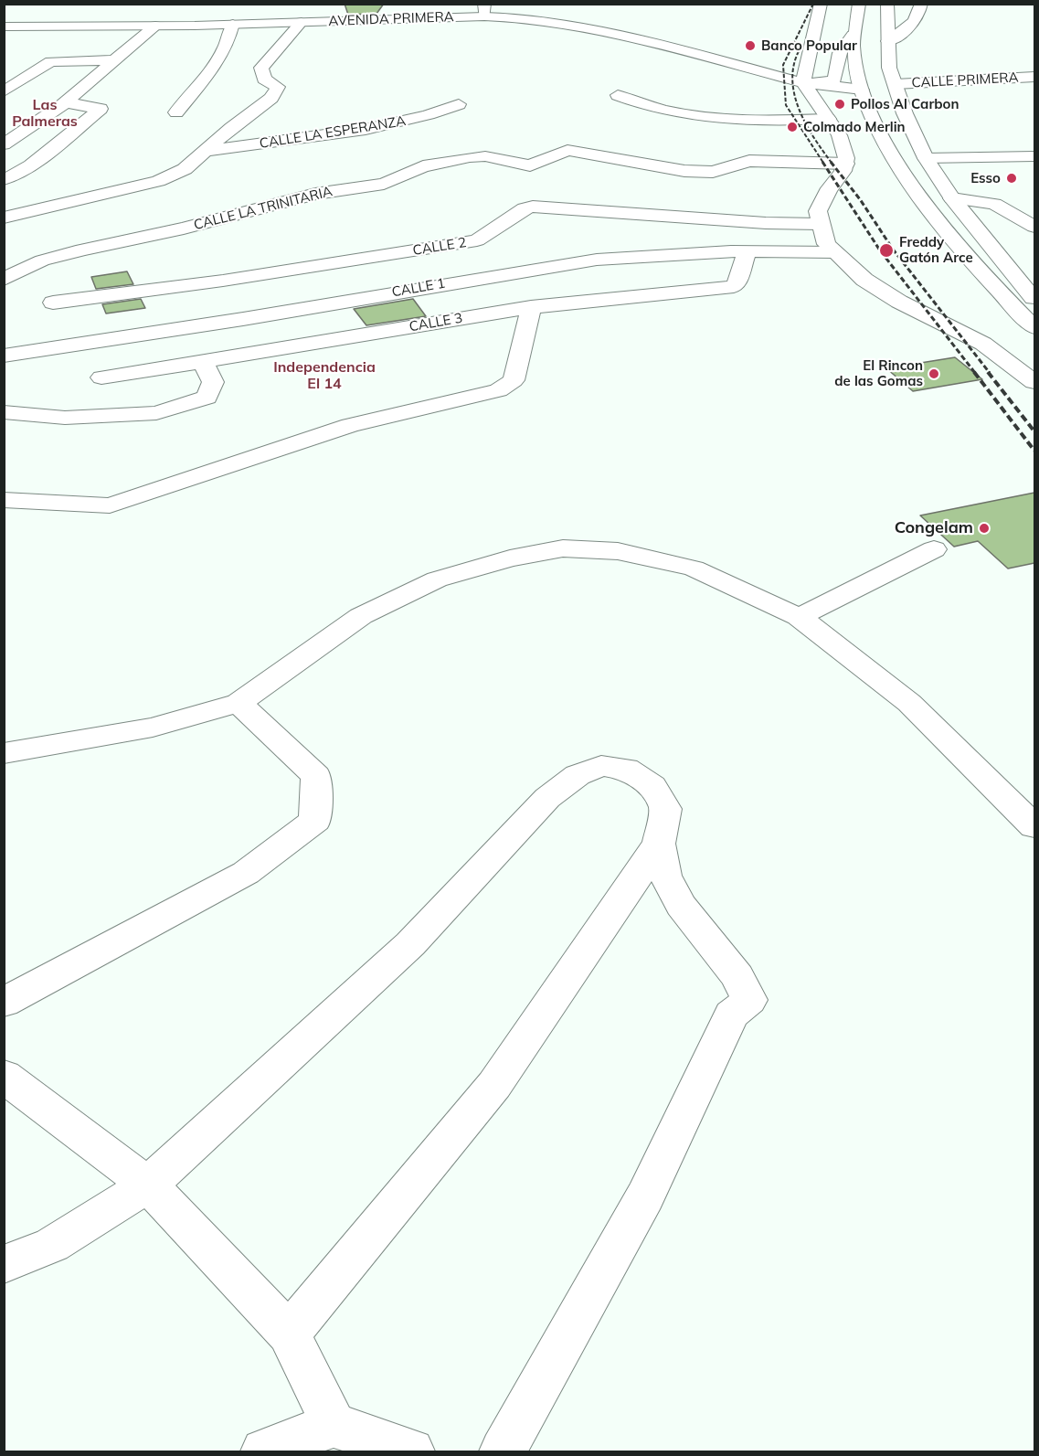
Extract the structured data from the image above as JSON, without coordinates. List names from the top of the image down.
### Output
{
  "streets": {
    "main road": [
      "AVENIDA PRIMERA",
      "CALLE PRIMERA",
      "CALLE LA ESPERANZA",
      "CALLE LA TRINITARIA",
      "CALLE 2",
      "CALLE 1",
      "CALLE 3"
    ]
  },
  "crossings": [
    ["CALLE 1", "CALLE 3"]
  ],
  "districts": ["Las Palmeras", "Independencia El 14"],
  "places": [
    "Banco Popular",
    "Pollos Al Carbon",
    "Colmado Merlin",
    "Esso",
    "Freddy Gatón Arce",
    "El Rincon de las Gomas",
    "Congelam"
  ]
}
